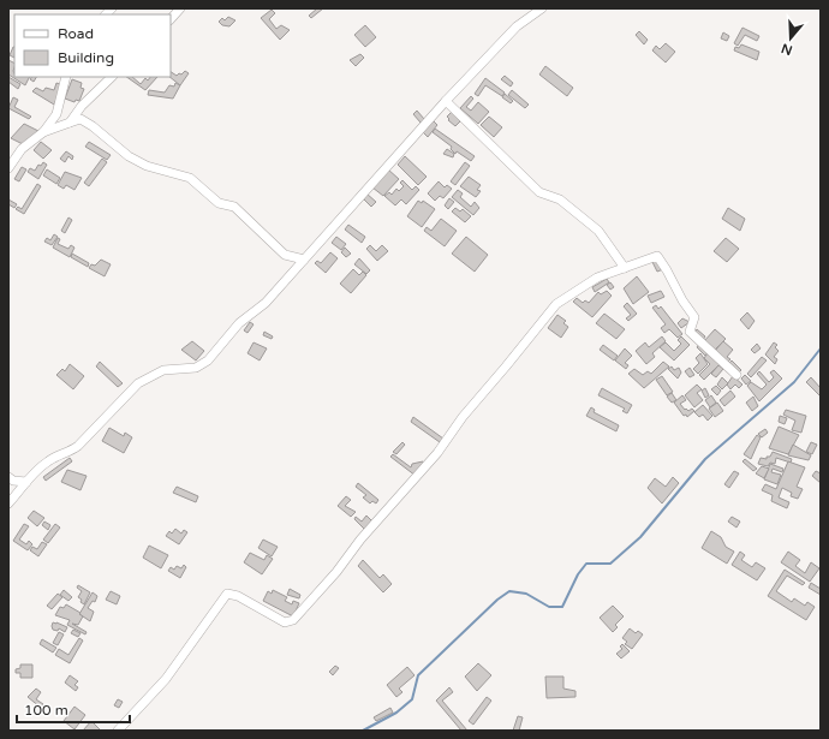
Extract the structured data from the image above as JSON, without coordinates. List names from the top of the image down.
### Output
{
  "legend": ["Road", "Building"],
  "scale_bar": "100 m",
  "north": "bottom"
}
